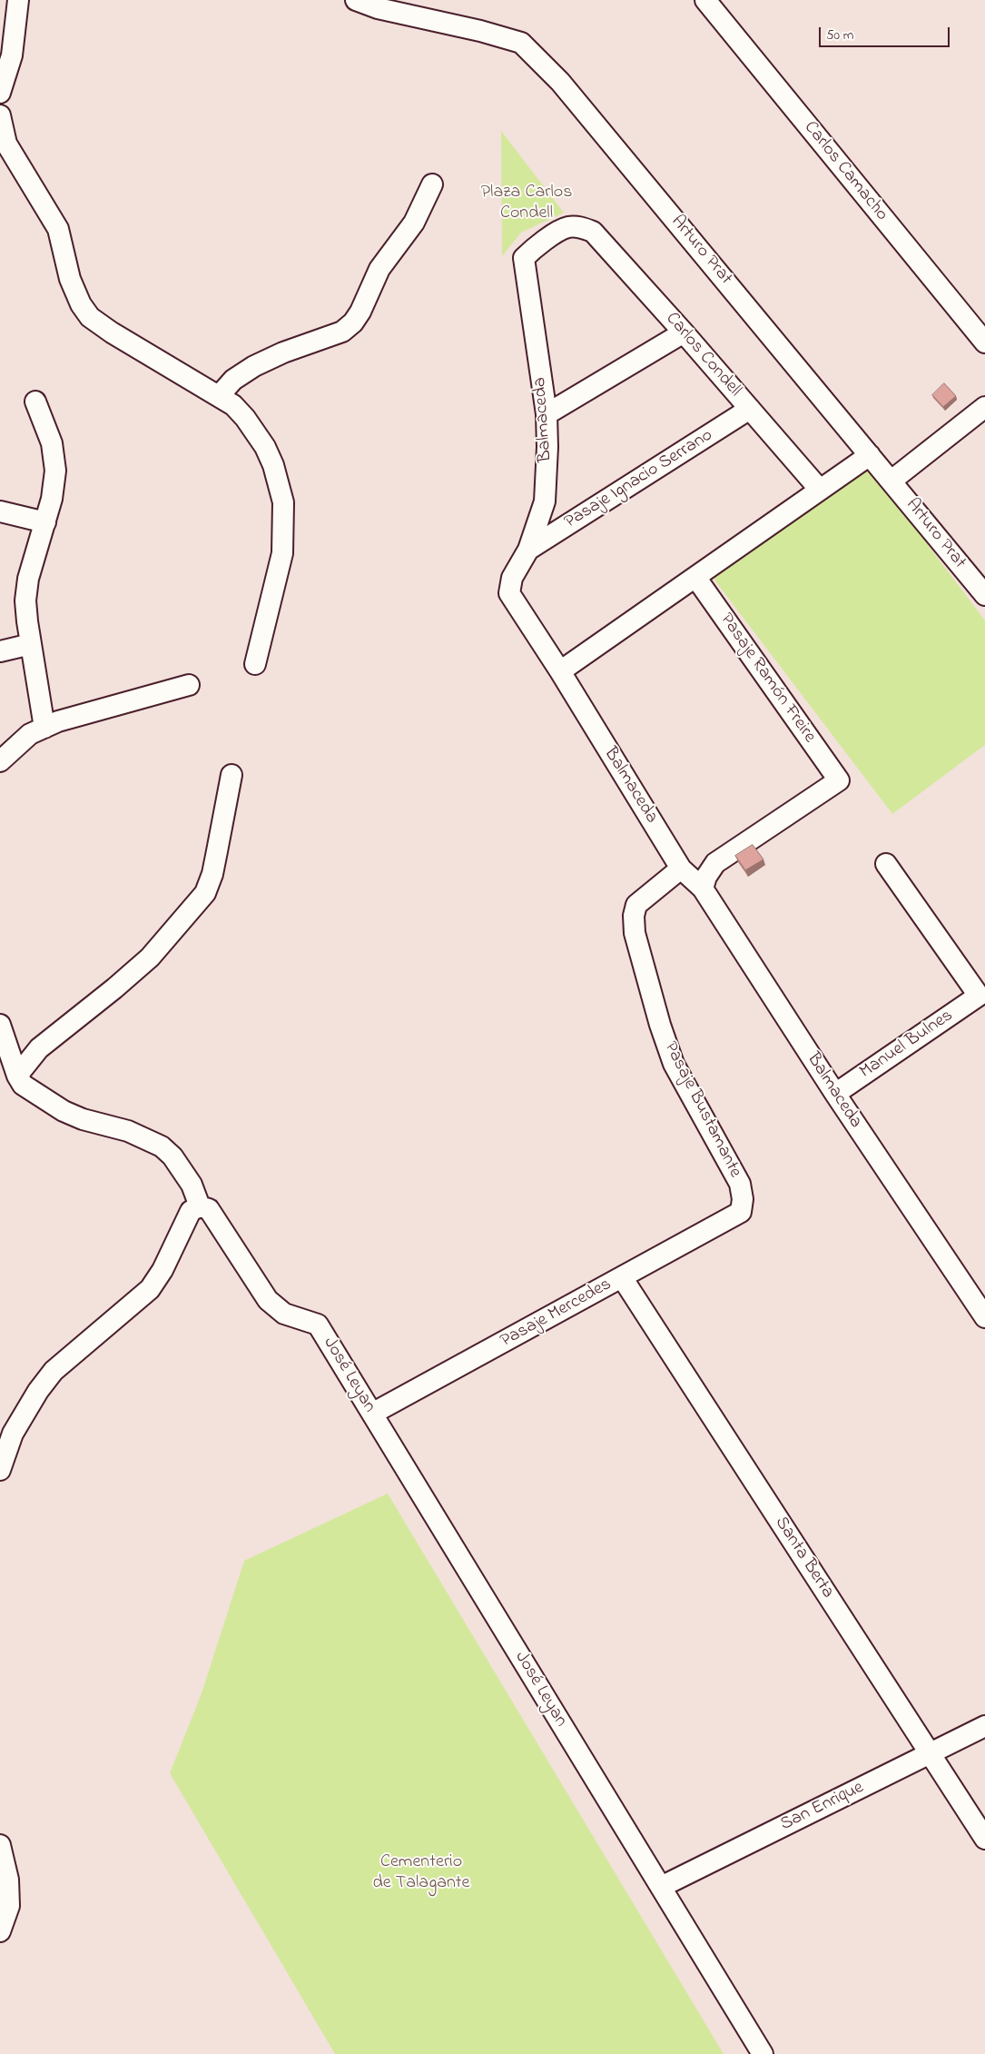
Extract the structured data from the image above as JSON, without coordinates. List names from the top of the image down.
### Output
{
  "streets": {
    "street": [
      "Carlos Camacho",
      "Arturo Prat",
      "Carlos Condell",
      "Balmaceda",
      "Pasaje Ignacio Serrano",
      "Pasaje Ramón Freire",
      "Manuel Bulnes",
      "Pasaje Bustamante",
      "Pasaje Mercedes",
      "José Leyan",
      "Santa Berta",
      "San Enrique"
    ]
  },
  "crossings": [
    ["Carlos Condell", "Balmaceda"],
    ["Carlos Condell", "Pasaje Ignacio Serrano"],
    ["Balmaceda", "Pasaje Ignacio Serrano"],
    ["Balmaceda", "Pasaje Ramón Freire"],
    ["Balmaceda", "Manuel Bulnes"],
    ["Balmaceda", "Pasaje Bustamante"],
    ["Pasaje Bustamante", "Pasaje Mercedes"],
    ["Pasaje Mercedes", "José Leyan"],
    ["Pasaje Mercedes", "Santa Berta"],
    ["José Leyan", "San Enrique"],
    ["Santa Berta", "San Enrique"]
  ],
  "parks": ["Plaza Carlos Condell", "Cementerio de Talagante"],
  "scale_bar": "50 m"
}
